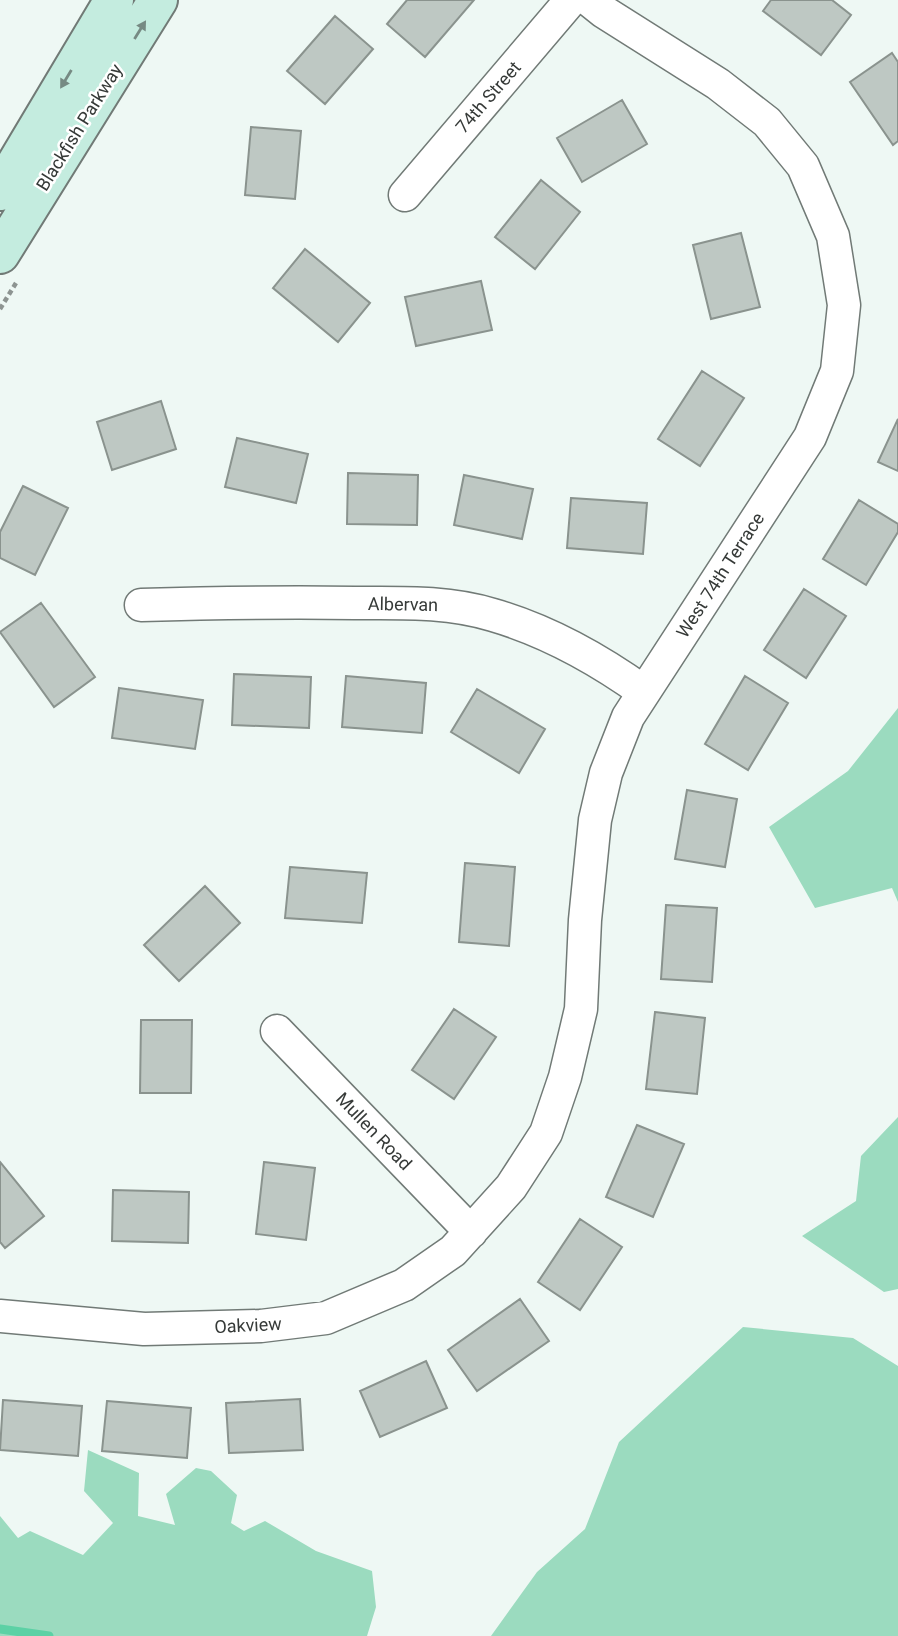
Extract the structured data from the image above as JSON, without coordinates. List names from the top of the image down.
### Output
{
  "streets": {
    "main road": ["Blackfish Parkway"],
    "street": [
      "74th Street",
      "West 74th Terrace",
      "Albervan",
      "Mullen Road",
      "Oakview"
    ]
  },
  "crossings": [
    ["West 74th Terrace", "Albervan"],
    ["West 74th Terrace", "Mullen Road"],
    ["West 74th Terrace", "Oakview"],
    ["Mullen Road", "Oakview"]
  ]
}
